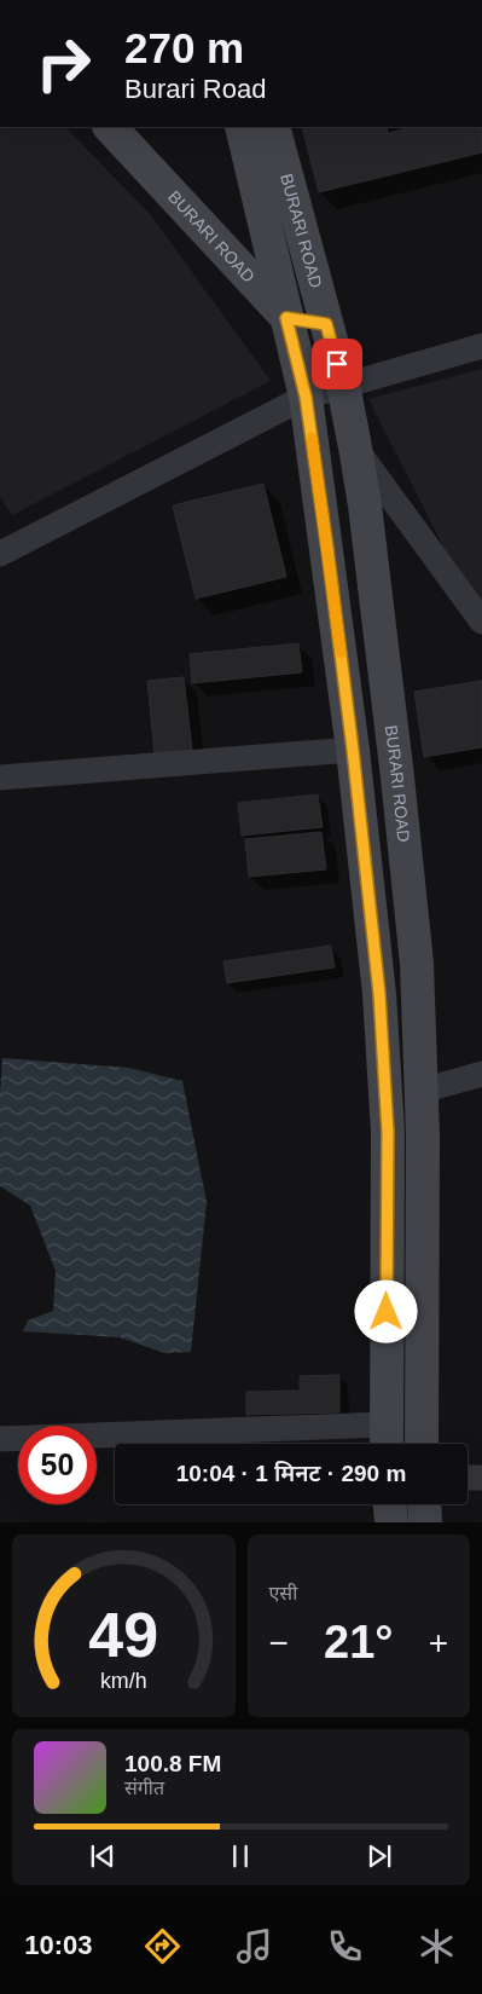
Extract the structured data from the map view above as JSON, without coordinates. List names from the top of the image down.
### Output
{
  "streets": {
    "main road": ["BURARI ROAD"]
  },
  "page": {
    "turn": ["270 m", "Burari Road"],
    "limit": "50",
    "trip": "10:04 · 1 मिनट · 290 m",
    "tile": "एसी",
    "heat": ["−", "21°", "+"],
    "song": ["100.8 FM", "संगीत"],
    "tabs": "10:03",
    "gauge": ["49", "km/h"]
  }
}
